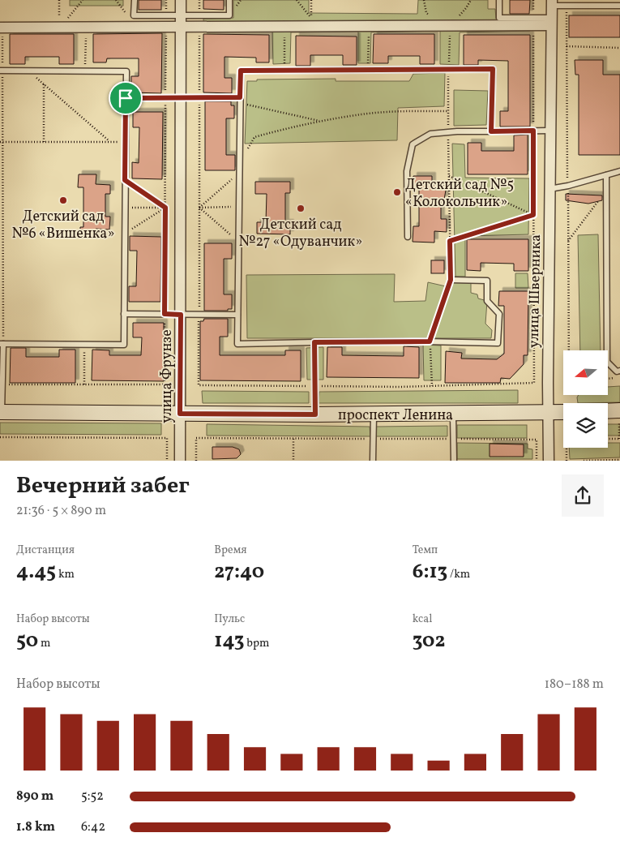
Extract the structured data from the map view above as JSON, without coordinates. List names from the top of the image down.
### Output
{
  "streets": {
    "street": ["улица Шверника", "улица Фрунзе", "проспект Ленина"]
  },
  "crossings": [
    ["улица Шверника", "проспект Ленина"],
    ["улица Фрунзе", "проспект Ленина"]
  ],
  "places": ["Детский сад №5 «Колокольчик»", "Детский сад №6 «Вишенка»", "Детский сад №27 «Одуванчик»"],
  "north": "left",
  "page": {
    "heading": ["Вечерний забег", "21:36 · 5 × 890 m"],
    "stats": [
      ["Дистанция", "4.45 km"],
      ["Время", "27:40"],
      ["Темп", "6:13 /km"],
      ["Набор высоты", "50 m"],
      ["Пульс", "143 bpm"],
      ["kcal", "302"]
    ],
    "chart": ["Набор высоты", "180–188 m"],
    "list": [
      {
        "name": "890 m",
        "note": "5:52"
      },
      {
        "name": "1.8 km",
        "note": "6:42"
      }
    ]
  }
}
